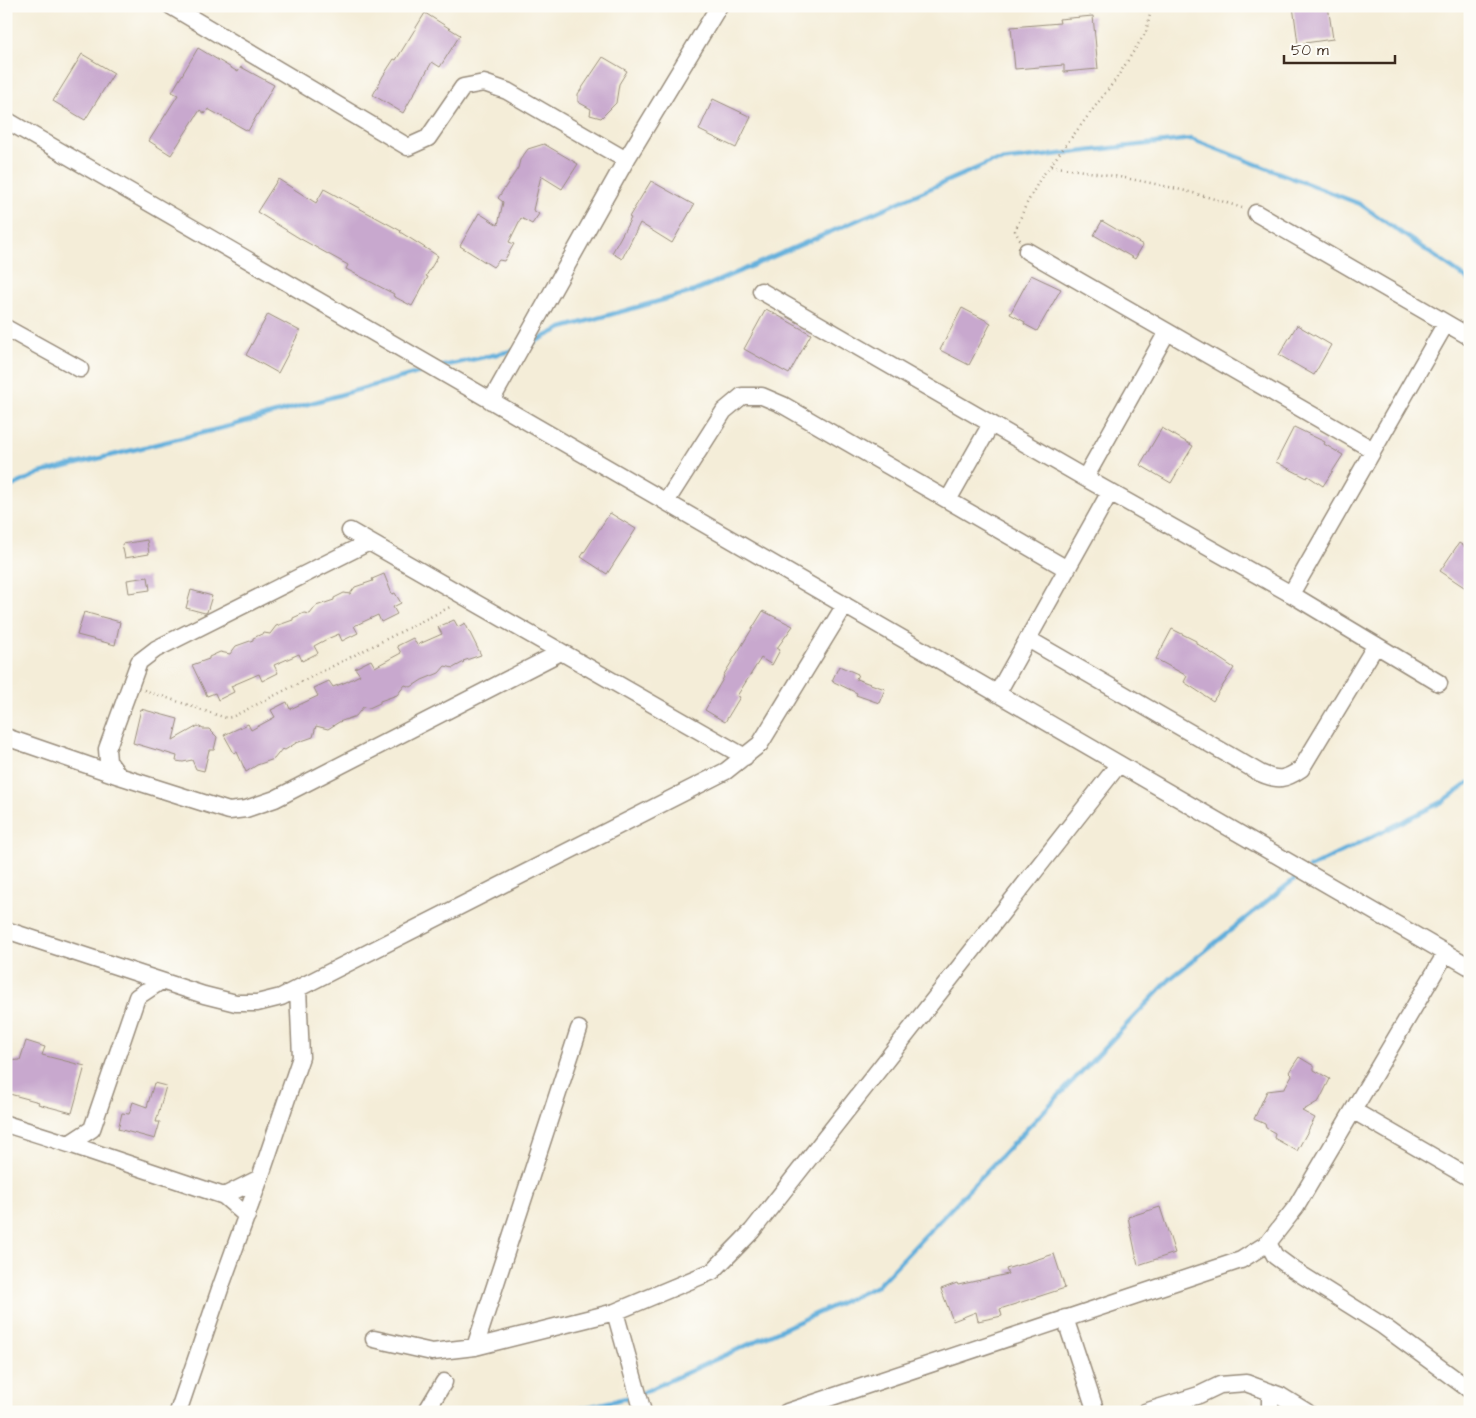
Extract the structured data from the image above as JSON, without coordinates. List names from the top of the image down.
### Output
{
  "scale_bar": "50 m"
}
